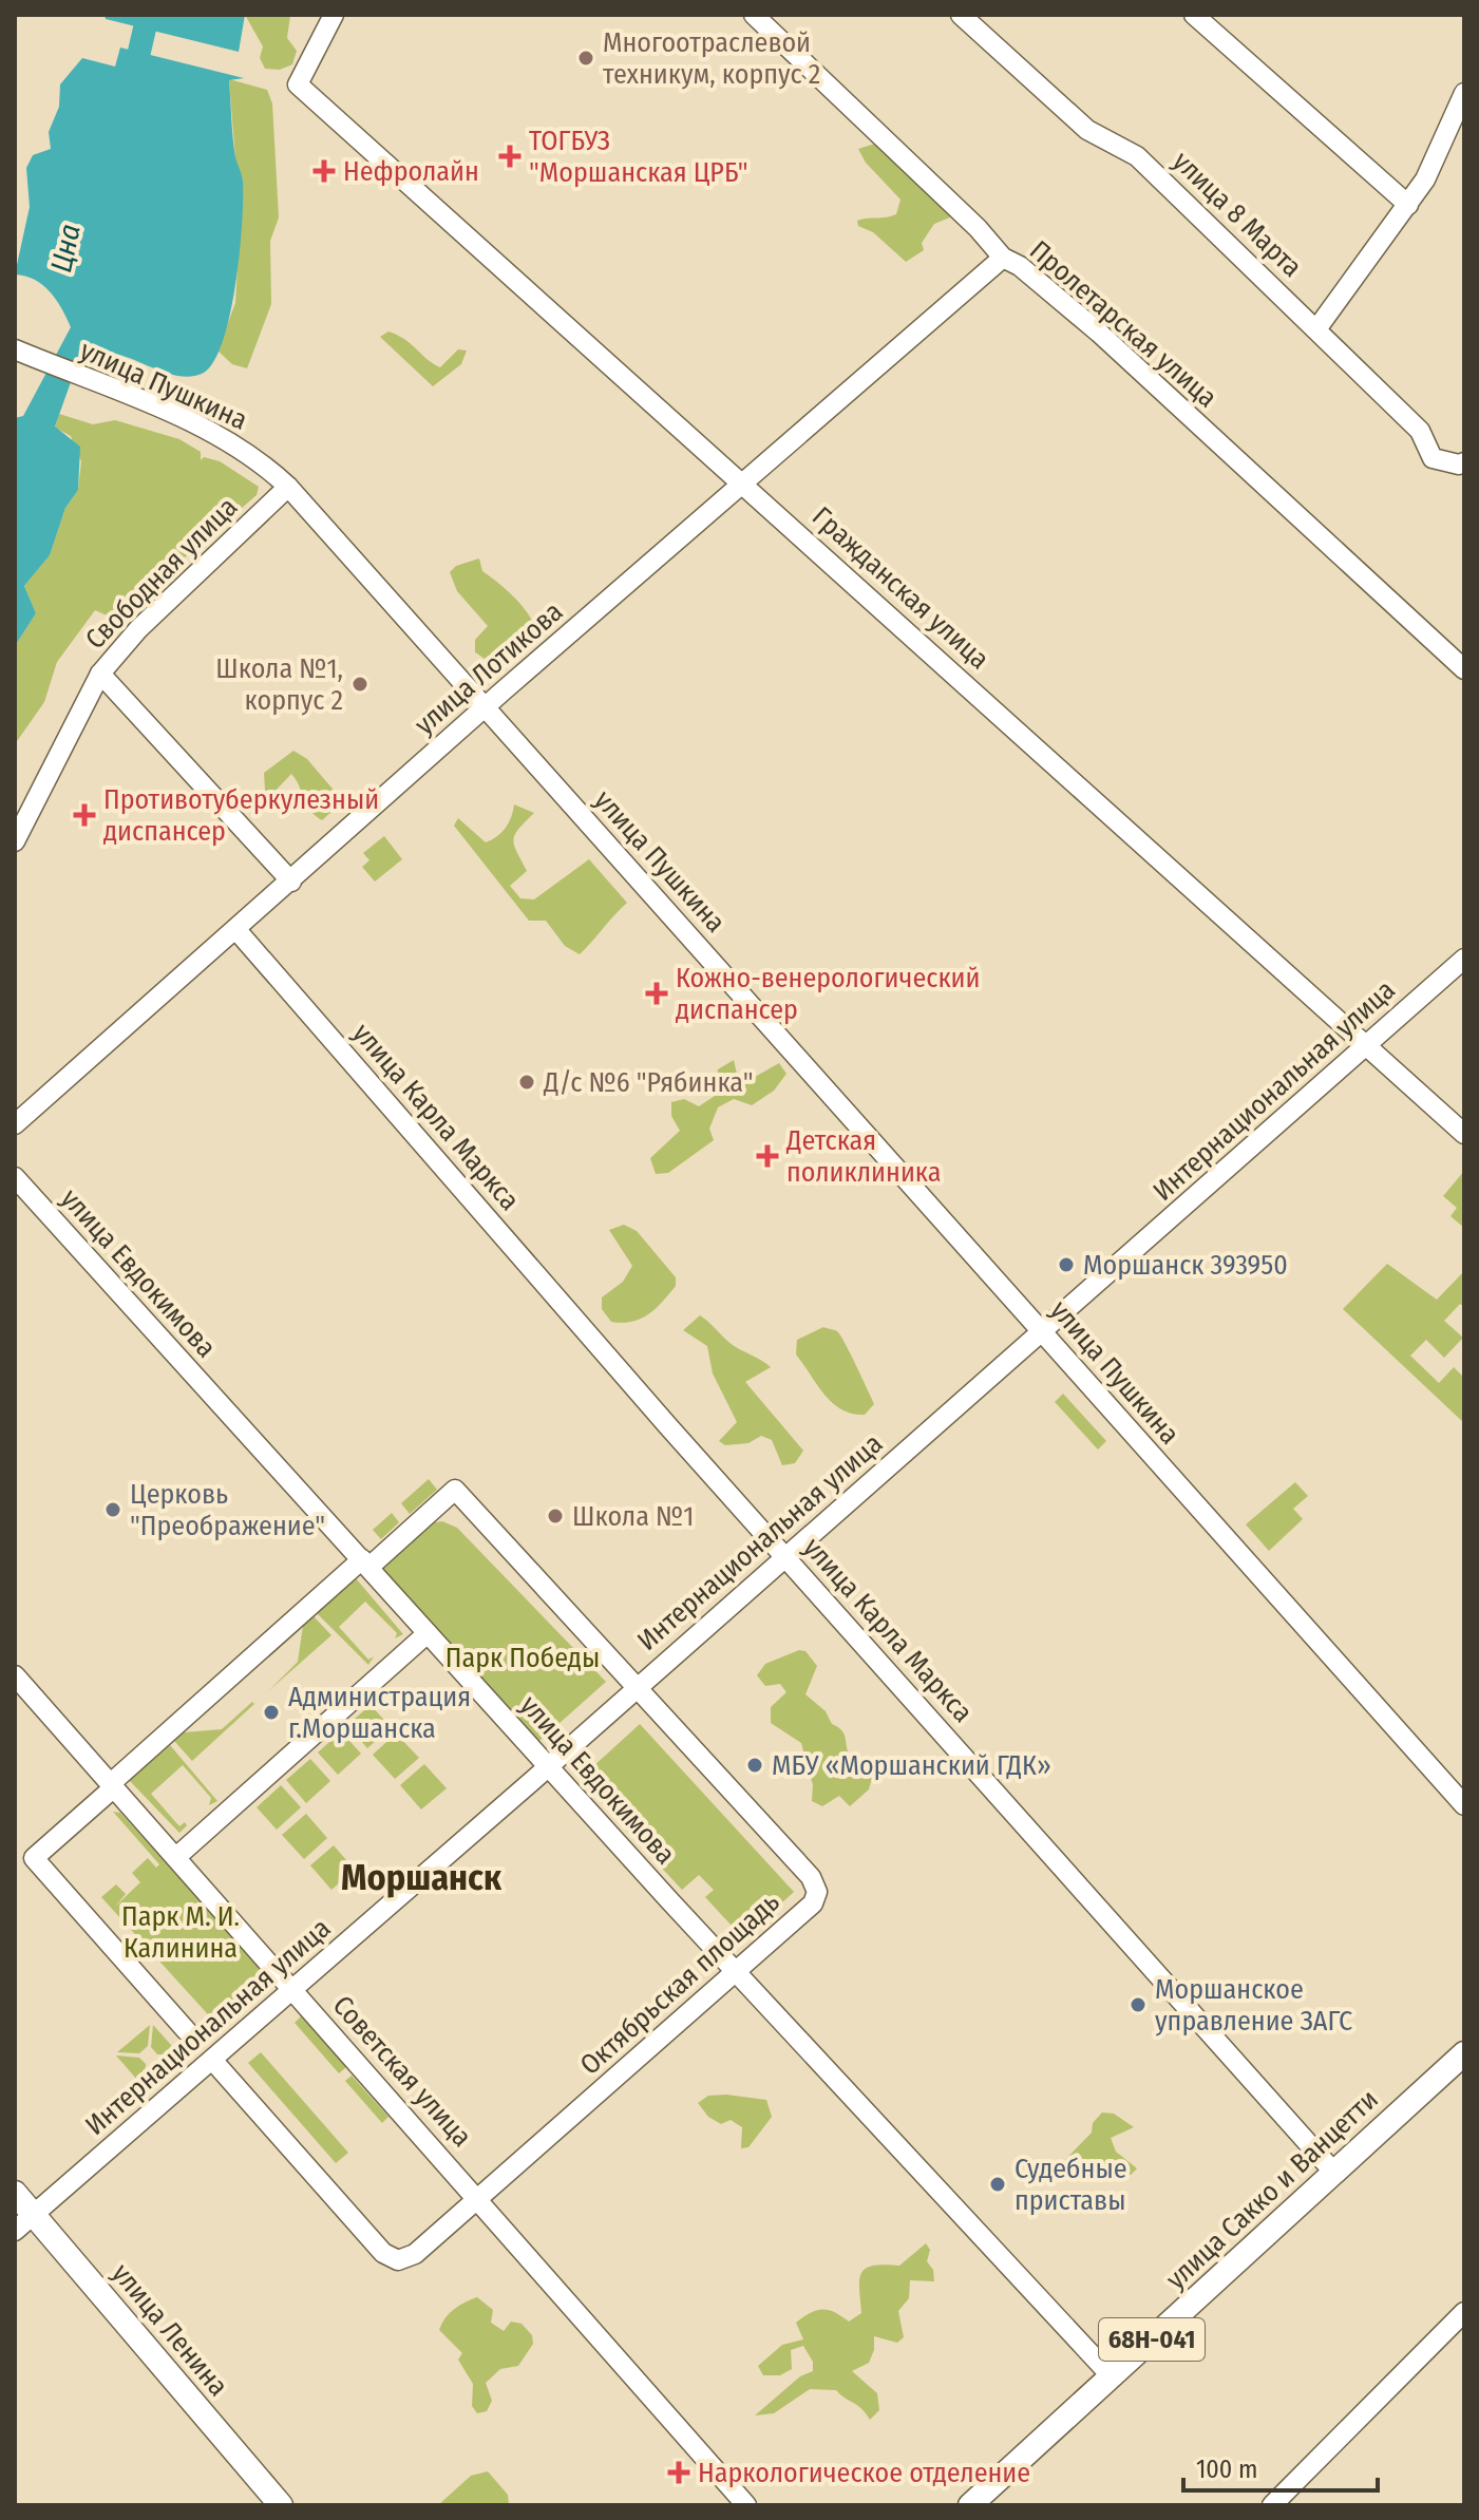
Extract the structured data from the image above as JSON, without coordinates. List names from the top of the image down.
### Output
{
  "streets": {
    "main road": ["улица Сакко и Ванцетти", "улица Ленина", "68Н-041"],
    "street": [
      "улица 8 Марта",
      "Пролетарская улица",
      "улица Пушкина",
      "Свободная улица",
      "Гражданская улица",
      "улица Лотикова",
      "Интернациональная улица",
      "улица Карла Маркса",
      "улица Евдокимова",
      "Октябрьская площадь",
      "Советская улица"
    ]
  },
  "crossings": [
    ["Пролетарская улица", "улица Лотикова"],
    ["улица Пушкина", "Свободная улица"],
    ["улица Пушкина", "улица Лотикова"],
    ["улица Пушкина", "Интернациональная улица"],
    ["Гражданская улица", "улица Лотикова"],
    ["Гражданская улица", "Интернациональная улица"],
    ["улица Лотикова", "улица Карла Маркса"],
    ["Интернациональная улица", "улица Карла Маркса"],
    ["Интернациональная улица", "улица Евдокимова"],
    ["Интернациональная улица", "Октябрьская площадь"],
    ["Интернациональная улица", "Советская улица"],
    ["Интернациональная улица", "улица Ленина"],
    ["улица Карла Маркса", "улица Сакко и Ванцетти"],
    ["улица Евдокимова", "Октябрьская площадь"],
    ["улица Евдокимова", "улица Сакко и Ванцетти"],
    ["Октябрьская площадь", "Советская улица"]
  ],
  "districts": ["Моршанск"],
  "water": ["Цна"],
  "parks": ["Парк Победы", "Парк М. И. Калинина"],
  "places": {
    "other": [
      "Многоотраслевой техникум, корпус 2",
      "Школа №1, корпус 2",
      "Д/с №6 \"Рябинка\"",
      "Моршанск 393950",
      "Церковь \"Преображение\"",
      "Школа №1",
      "Администрация г.Моршанска",
      "МБУ «Моршанский ГДК»",
      "Моршанское управление ЗАГС",
      "Судебные приставы"
    ],
    "health": [
      "ТОГБУЗ \"Моршанская ЦРБ\"",
      "Нефролайн",
      "Противотуберкулезный диспансер",
      "Кожно-венерологический диспансер",
      "Детская поликлиника",
      "Наркологическое отделение"
    ]
  },
  "scale_bar": "100 m"
}
